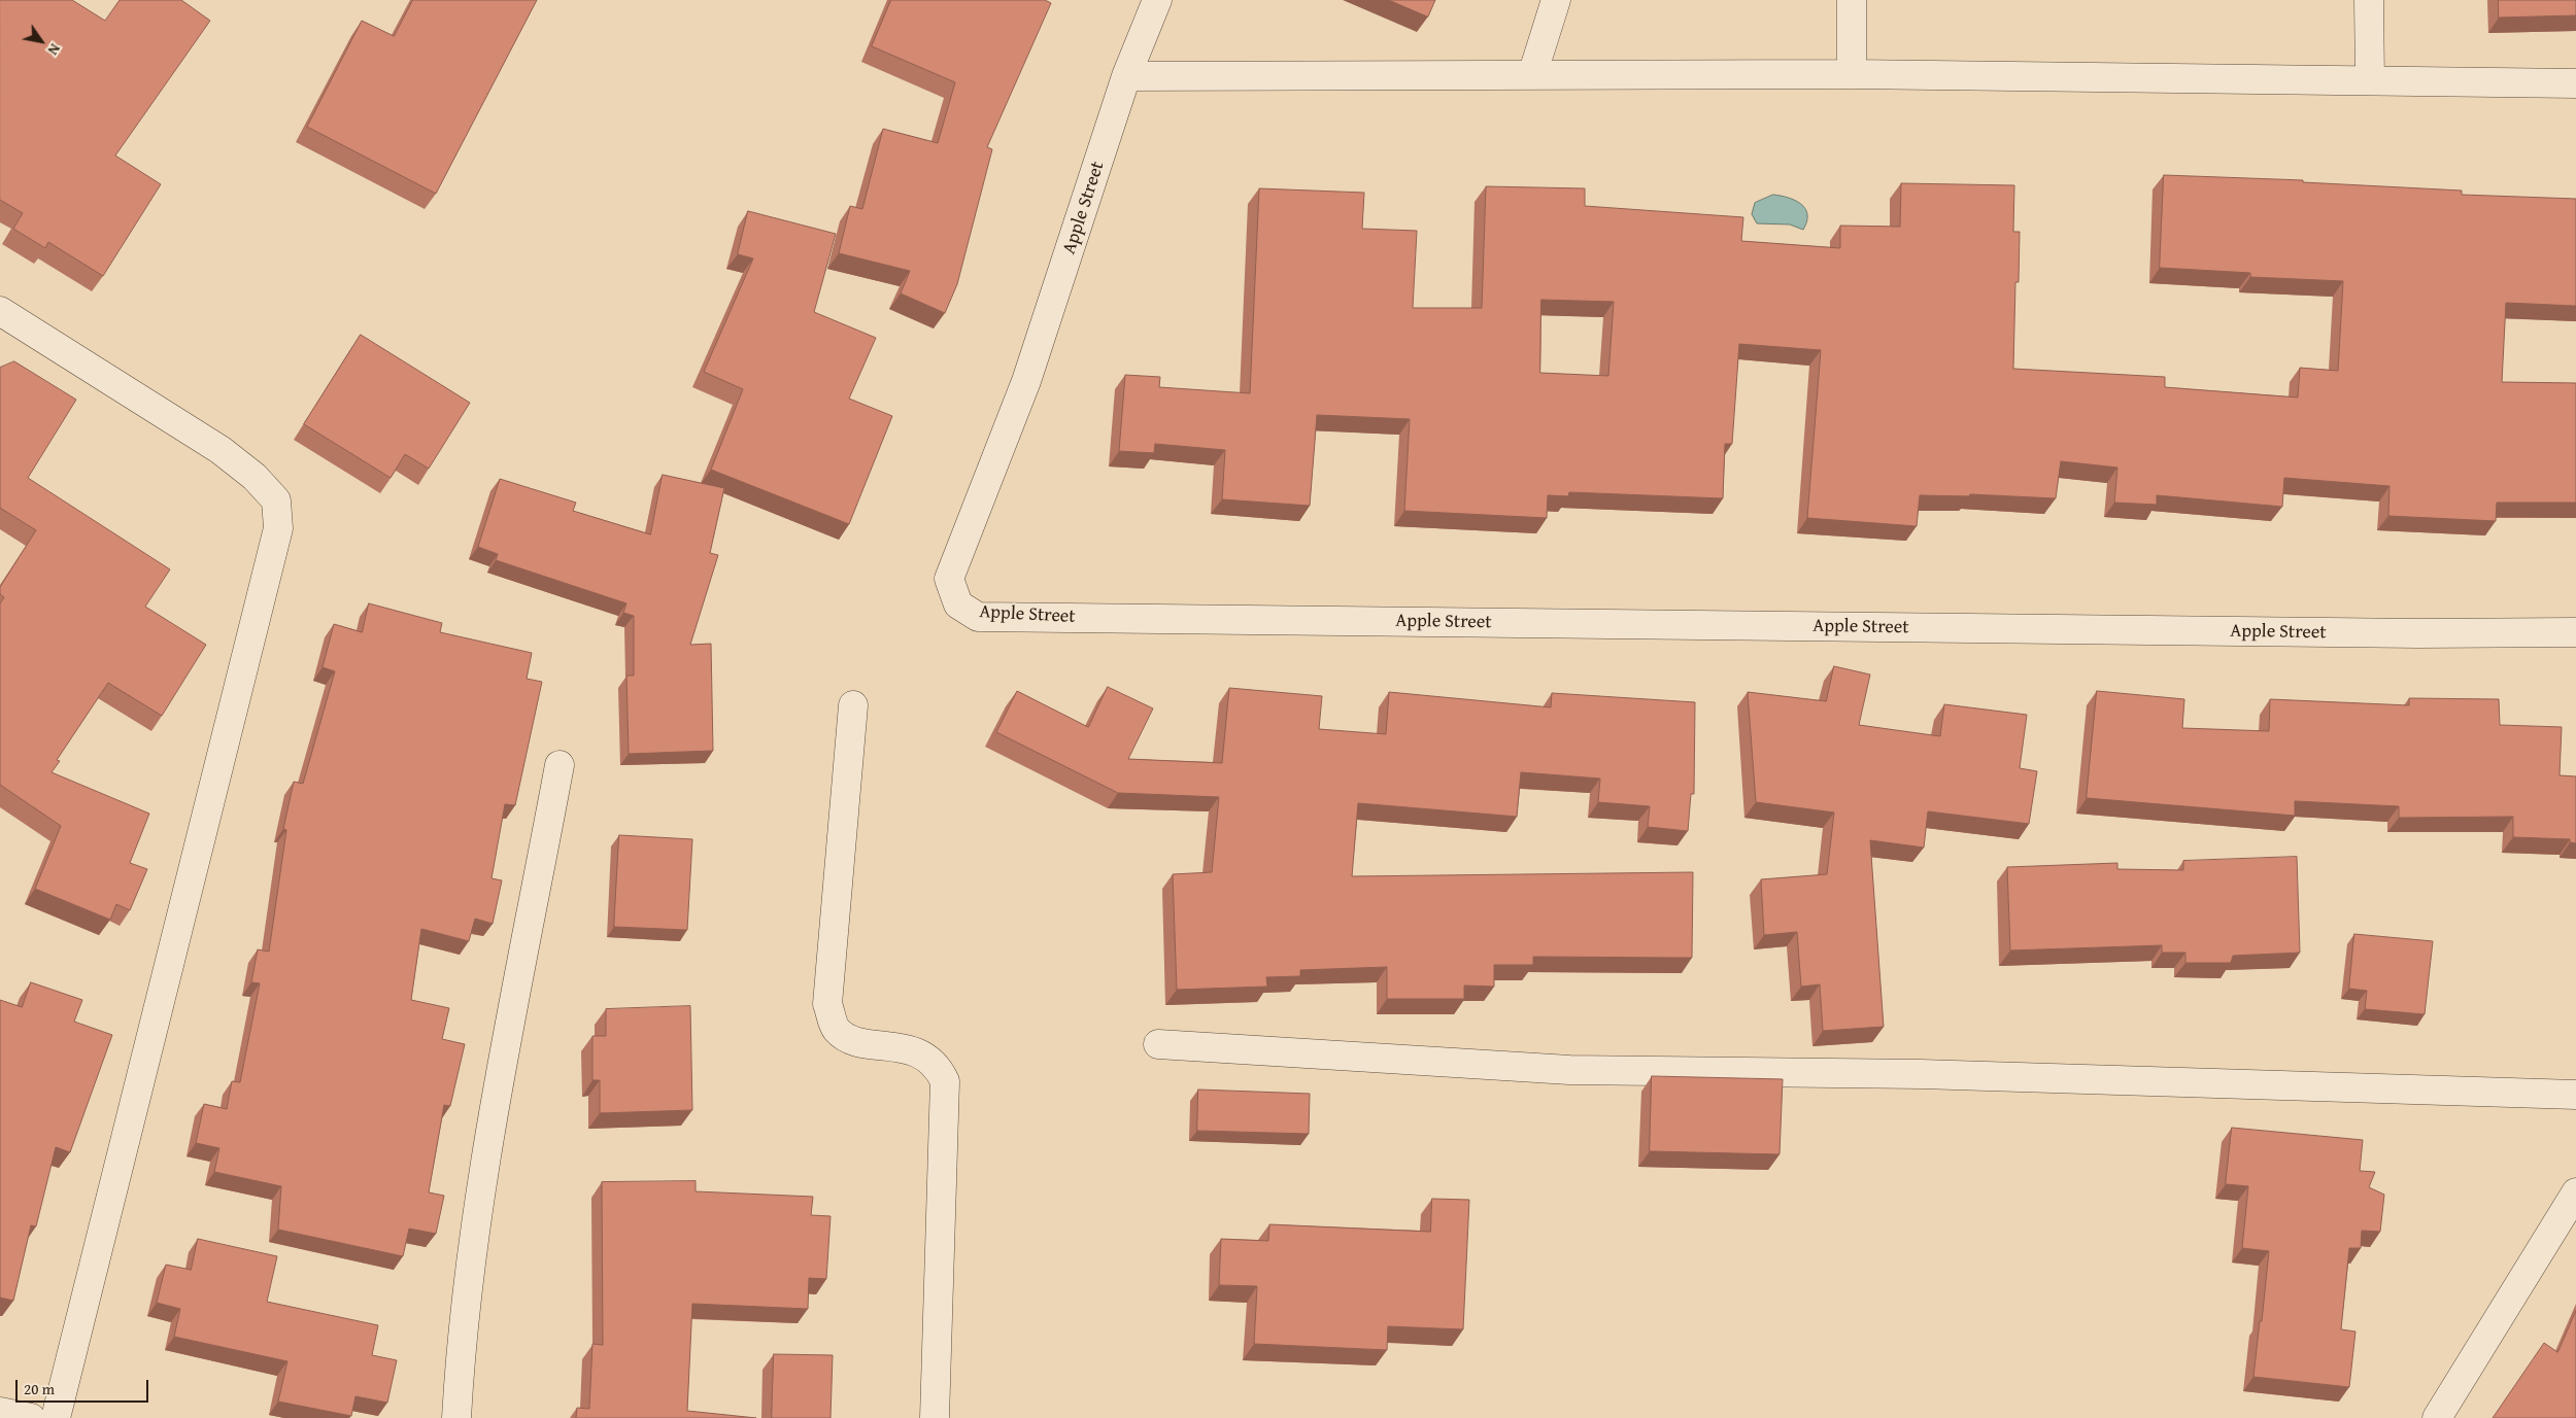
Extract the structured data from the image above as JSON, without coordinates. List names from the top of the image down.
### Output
{
  "streets": {
    "street": ["Apple Street"]
  },
  "scale_bar": "20 m",
  "north": "bottom right"
}
